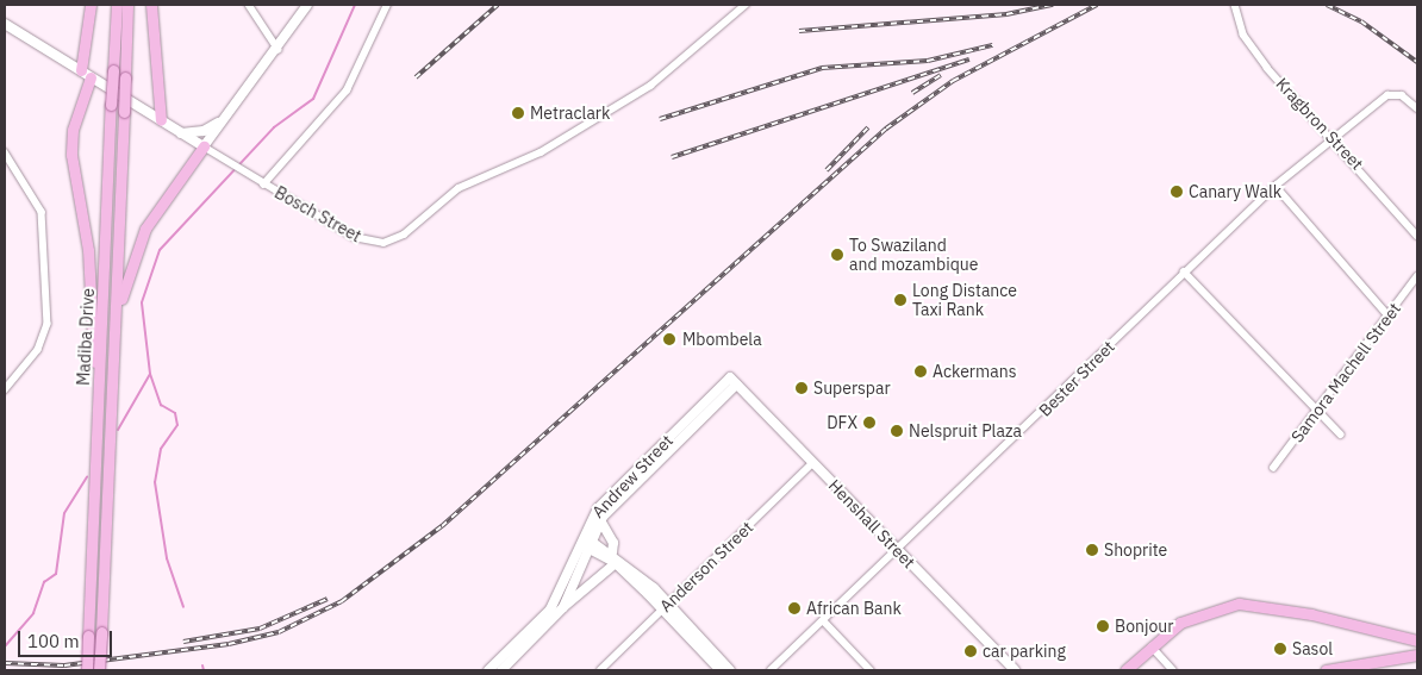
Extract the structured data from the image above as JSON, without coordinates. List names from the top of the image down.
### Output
{
  "streets": {
    "main road": ["Madiba Drive"],
    "street": [
      "Kragbron Street",
      "Bosch Street",
      "Samora Machell Street",
      "Bester Street",
      "Andrew Street",
      "Henshall Street",
      "Anderson Street"
    ]
  },
  "crossings": [
    ["Kragbron Street", "Bester Street"],
    ["Bester Street", "Henshall Street"],
    ["Andrew Street", "Henshall Street"],
    ["Henshall Street", "Anderson Street"]
  ],
  "places": [
    "Metraclark",
    "Canary Walk",
    "To Swaziland and mozambique",
    "Long Distance Taxi Rank",
    "Mbombela",
    "Ackermans",
    "Superspar",
    "DFX",
    "Nelspruit Plaza",
    "Shoprite",
    "African Bank",
    "Bonjour",
    "Sasol",
    "car parking"
  ],
  "scale_bar": "100 m"
}
